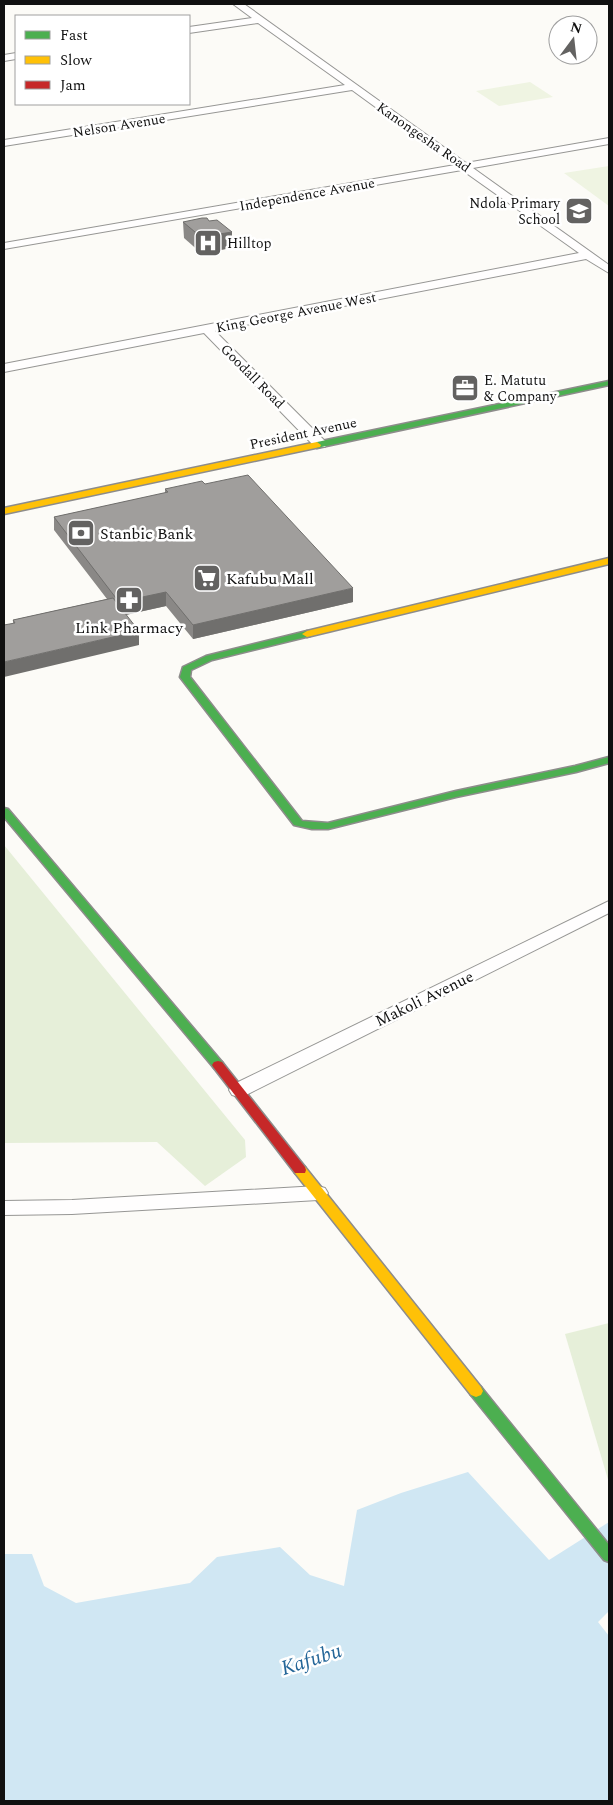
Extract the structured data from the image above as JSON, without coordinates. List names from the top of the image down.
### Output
{
  "streets": {
    "main road": ["President Avenue"],
    "street": [
      "Nelson Avenue",
      "Kanongesha Road",
      "Independence Avenue",
      "King George Avenue West",
      "Goodall Road",
      "Makoli Avenue"
    ]
  },
  "crossings": [
    ["Nelson Avenue", "Kanongesha Road"],
    ["Kanongesha Road", "Independence Avenue"],
    ["Kanongesha Road", "King George Avenue West"],
    ["King George Avenue West", "Goodall Road"],
    ["Goodall Road", "President Avenue"]
  ],
  "water": ["Kafubu"],
  "places": {
    "school or university": ["Ndola Primary School"],
    "hospital": ["Hilltop"],
    "office": ["E. Matutu & Company"],
    "bank": ["Stanbic Bank"],
    "supermarket": ["Kafubu Mall"],
    "pharmacy": ["Link Pharmacy"]
  },
  "legend": ["Fast", "Slow", "Jam"],
  "north": "top"
}
